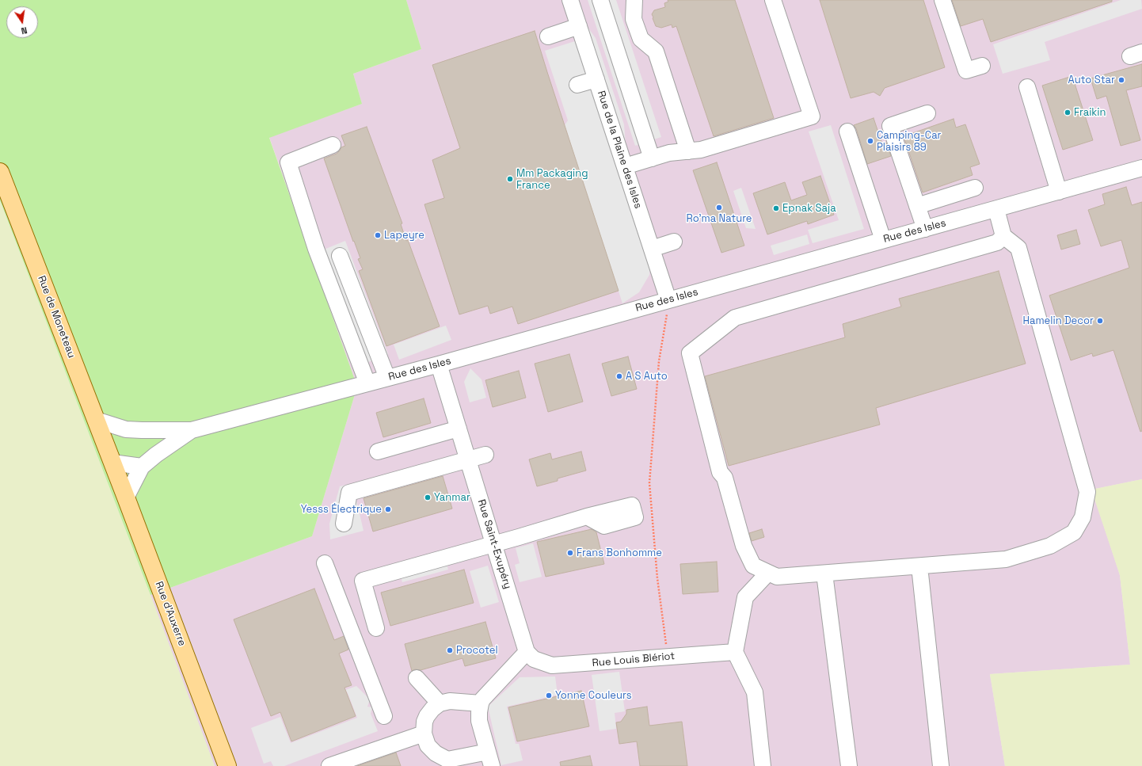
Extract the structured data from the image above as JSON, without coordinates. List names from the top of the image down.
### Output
{
  "streets": {
    "main road": ["Rue de Moneteau", "Rue d'Auxerre"],
    "street": [
      "Rue de la Plaine des Isles",
      "Rue des Isles",
      "Rue Saint-Exupéry",
      "Rue Louis Blériot"
    ]
  },
  "crossings": [
    ["Rue de la Plaine des Isles", "Rue des Isles"],
    ["Rue des Isles", "Rue de Moneteau"],
    ["Rue des Isles", "Rue Saint-Exupéry"],
    ["Rue des Isles", "Rue d'Auxerre"],
    ["Rue de Moneteau", "Rue d'Auxerre"],
    ["Rue Saint-Exupéry", "Rue Louis Blériot"]
  ],
  "places": [
    "Auto Star",
    "Fraikin",
    "Camping-Car Plaisirs 89",
    "Mm Packaging France",
    "Ro'ma Nature",
    "Epnak Saja",
    "Lapeyre",
    "Hamelin Decor",
    "A S Auto",
    "Yanmar",
    "Yesss Électrique",
    "Frans Bonhomme",
    "Procotel",
    "Yonne Couleurs"
  ],
  "north": "bottom"
}
